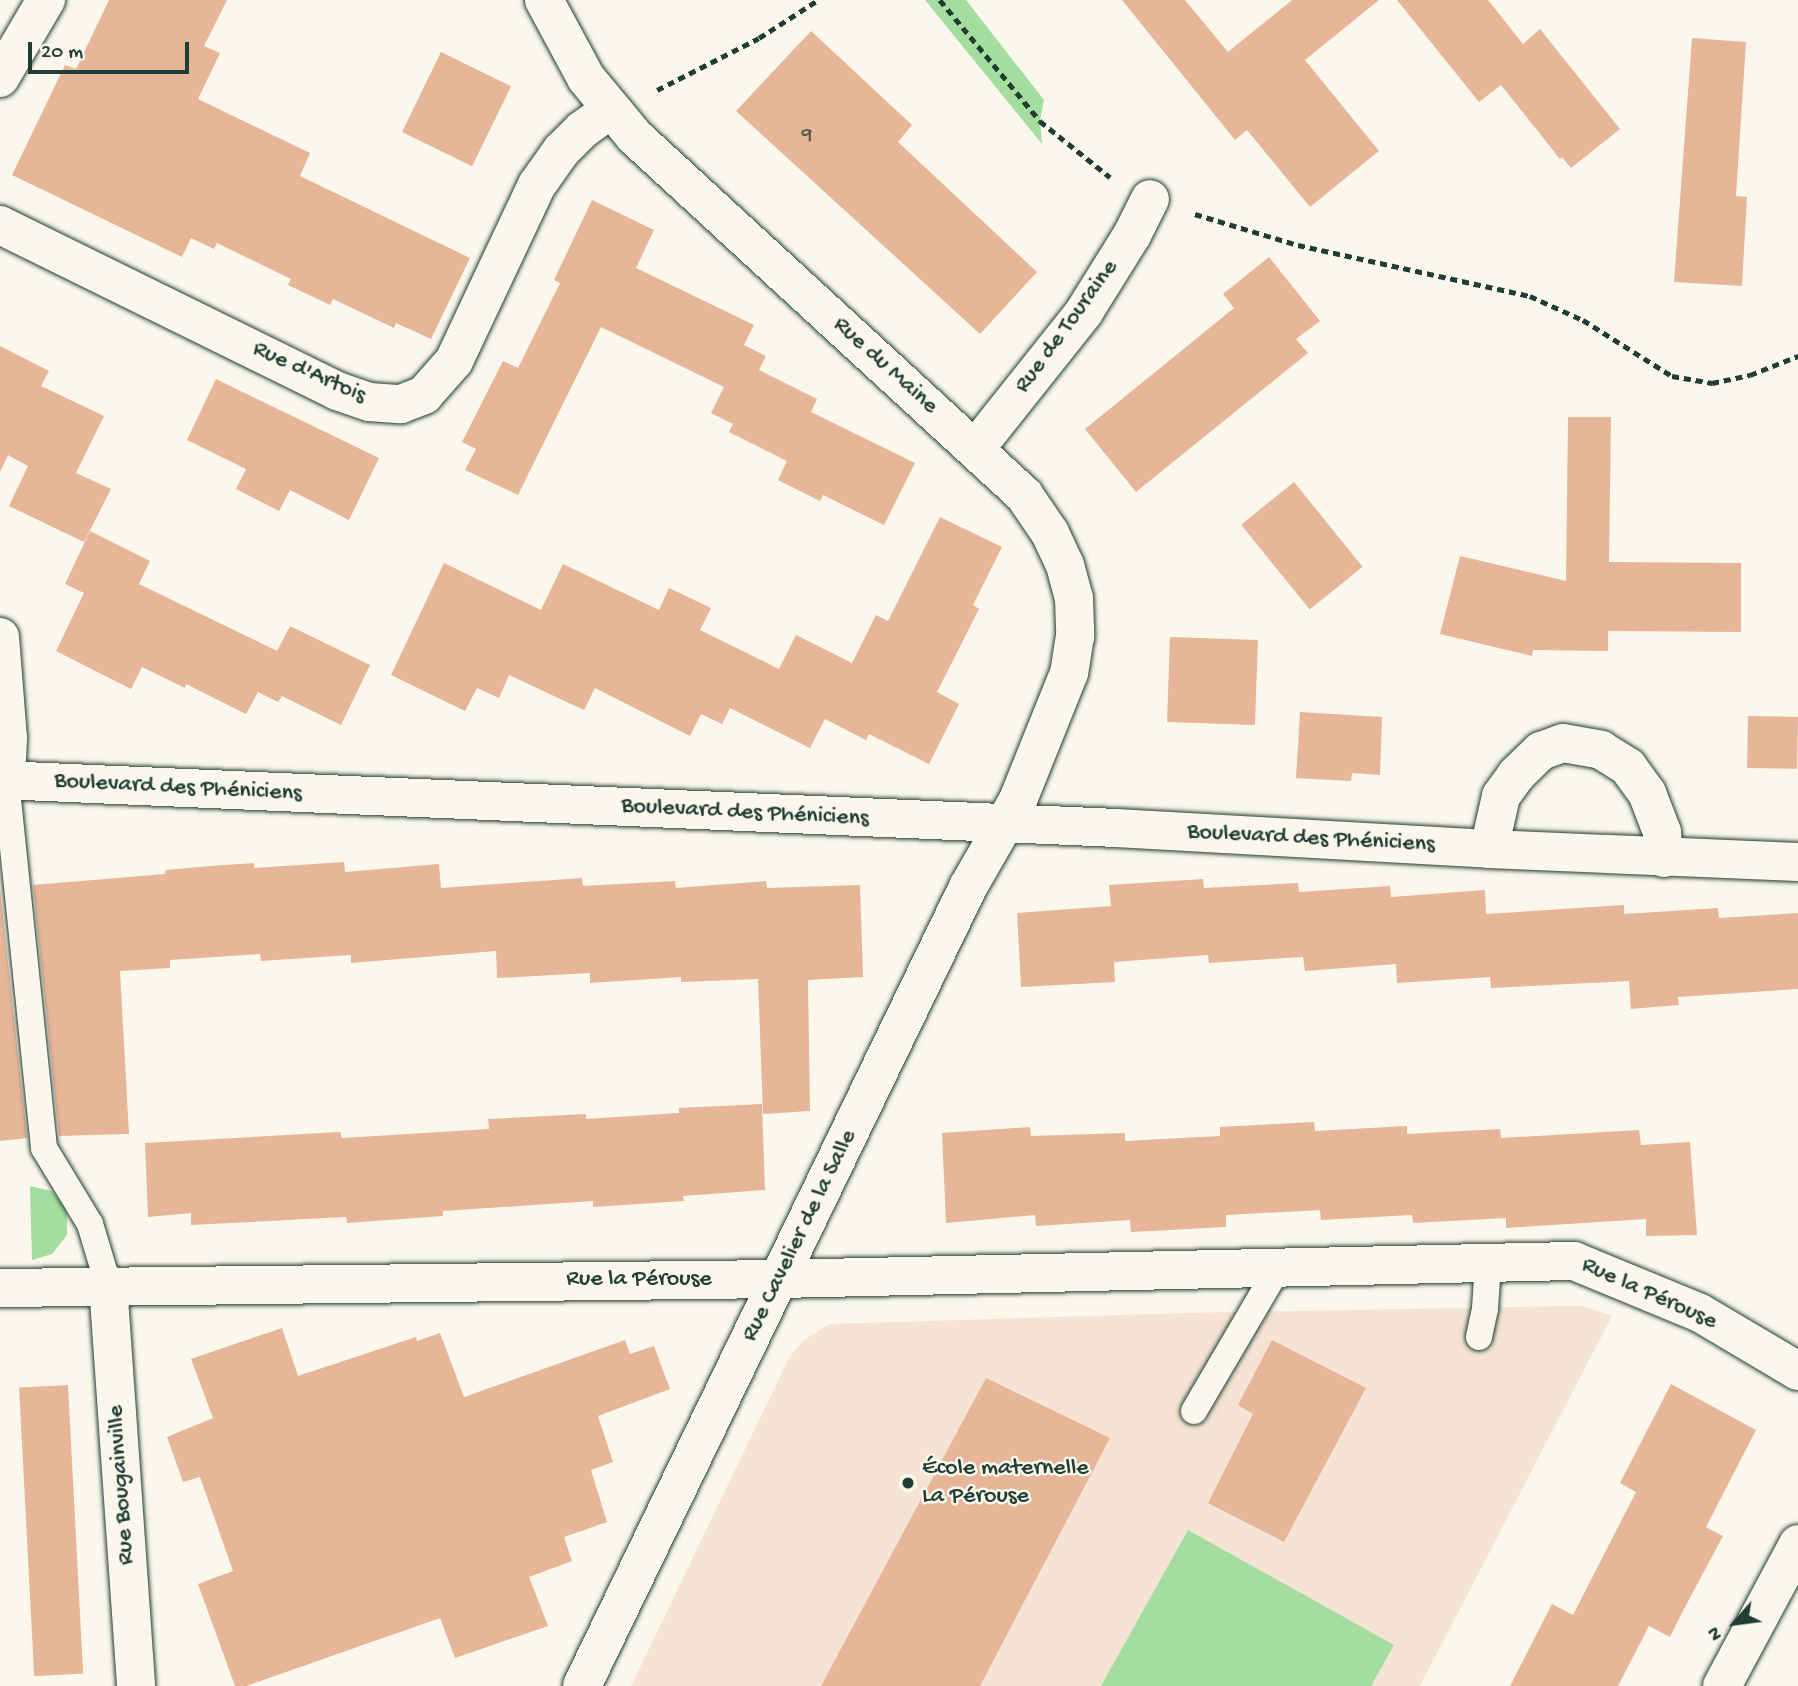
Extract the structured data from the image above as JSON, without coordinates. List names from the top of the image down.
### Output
{
  "streets": {
    "street": [
      "Rue de Touraine",
      "Rue du Maine",
      "Rue d'Artois",
      "Boulevard des Phéniciens",
      "Rue Cavelier de la Salle",
      "Rue la Pérouse",
      "Rue Bougainville"
    ]
  },
  "crossings": [
    ["Rue de Touraine", "Rue du Maine"],
    ["Rue du Maine", "Rue d'Artois"],
    ["Rue du Maine", "Rue Cavelier de la Salle"],
    ["Boulevard des Phéniciens", "Rue Cavelier de la Salle"],
    ["Rue Cavelier de la Salle", "Rue la Pérouse"],
    ["Rue la Pérouse", "Rue Bougainville"]
  ],
  "places": ["École maternelle La Pérouse"],
  "house_numbers": ["9"],
  "scale_bar": "20 m",
  "north": "bottom left"
}
